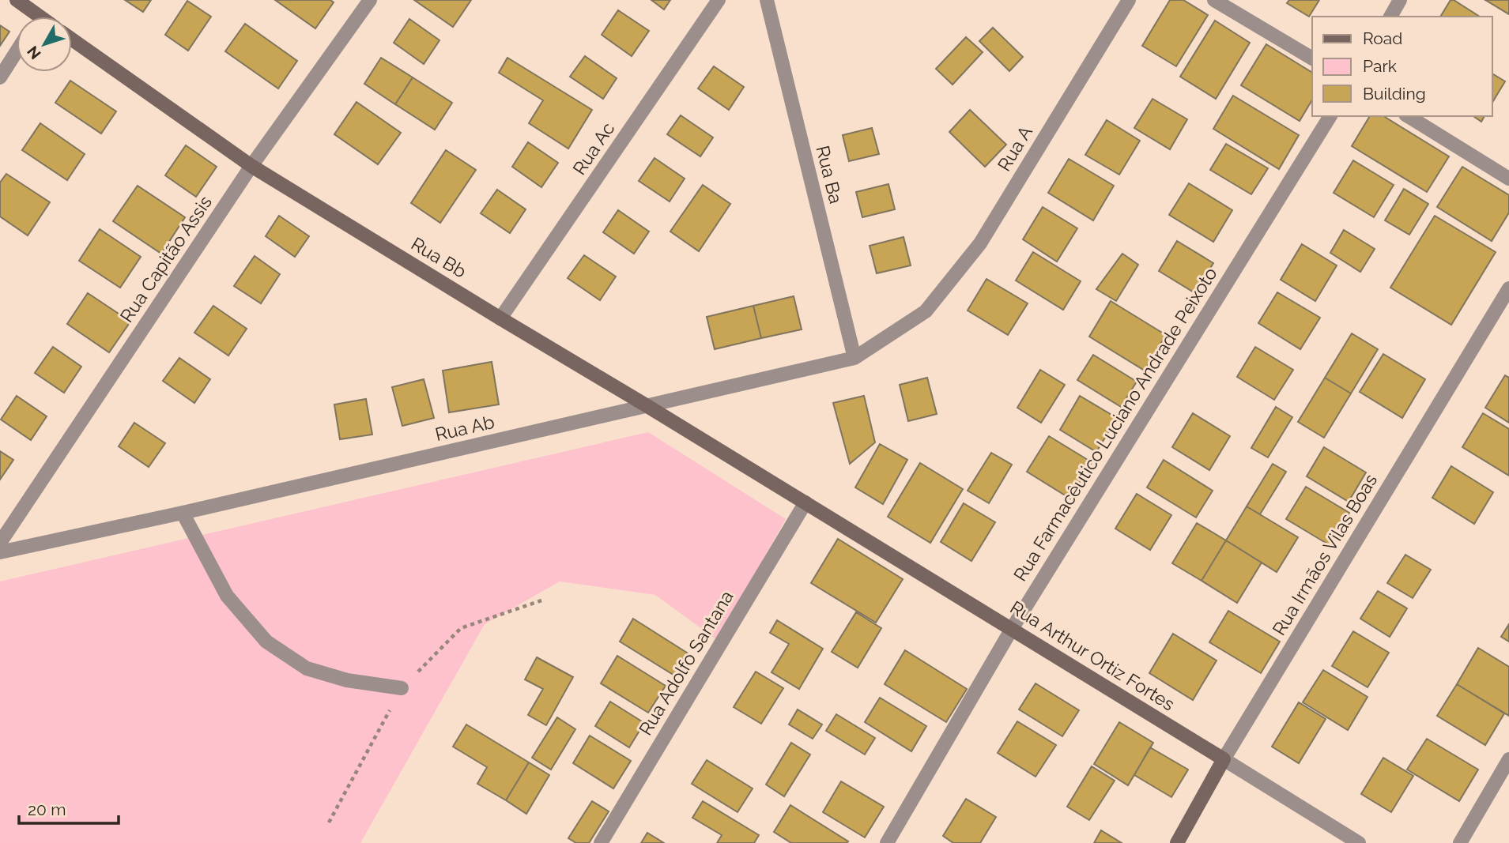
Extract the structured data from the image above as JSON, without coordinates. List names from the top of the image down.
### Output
{
  "streets": {
    "street": [
      "Rua Ac",
      "Rua A",
      "Rua Ba",
      "Rua Bb",
      "Rua Capitão Assis",
      "Rua Farmacêutico Luciano Andrade Peixoto",
      "Rua Ab",
      "Rua Irmãos Vilas Boas",
      "Rua Arthur Ortiz Fortes",
      "Rua Adolfo Santana"
    ]
  },
  "crossings": [
    ["Rua Ac", "Rua Bb"],
    ["Rua A", "Rua Ab"],
    ["Rua Ba", "Rua Ab"],
    ["Rua Bb", "Rua Capitão Assis"],
    ["Rua Bb", "Rua Ab"],
    ["Rua Bb", "Rua Arthur Ortiz Fortes"],
    ["Rua Bb", "Rua Adolfo Santana"],
    ["Rua Farmacêutico Luciano Andrade Peixoto", "Rua Arthur Ortiz Fortes"],
    ["Rua Irmãos Vilas Boas", "Rua Arthur Ortiz Fortes"],
    ["Rua Arthur Ortiz Fortes", "Rua Adolfo Santana"]
  ],
  "legend": ["Road", "Park", "Building"],
  "scale_bar": "20 m",
  "north": "bottom left"
}
